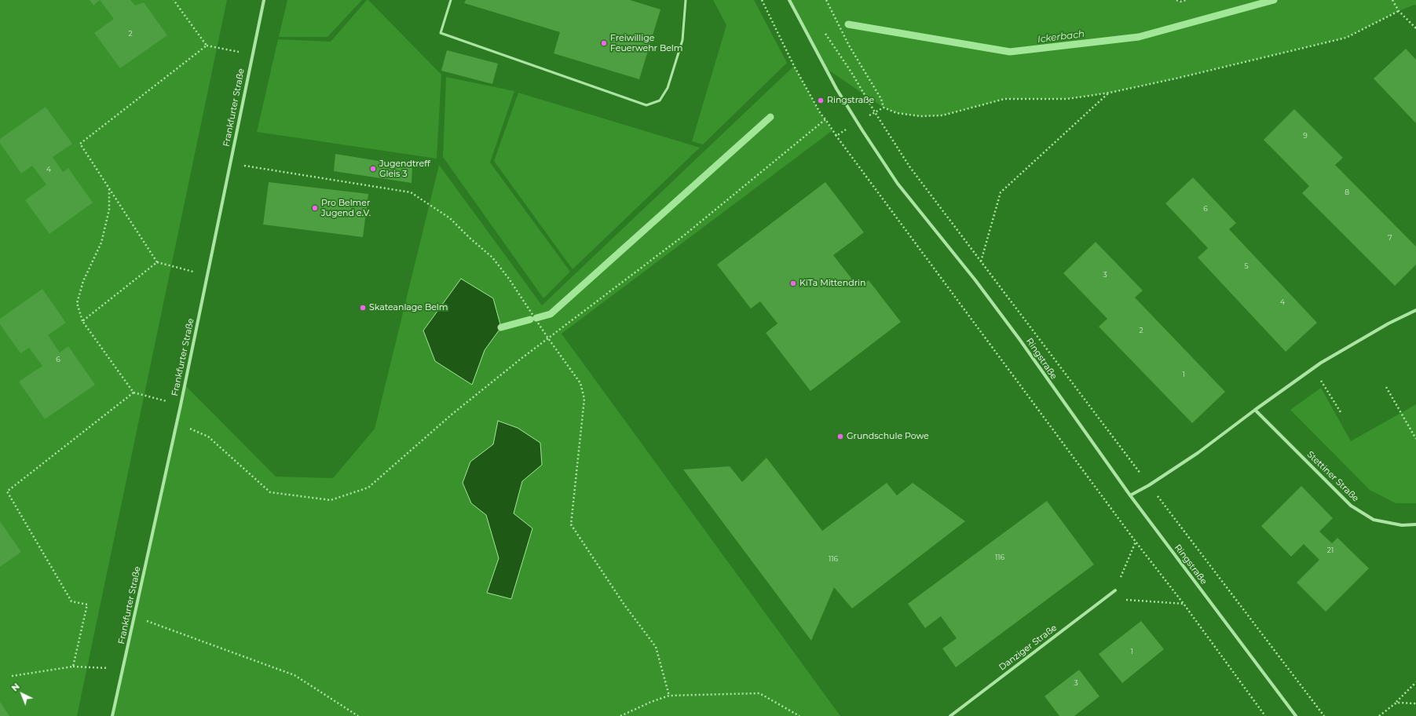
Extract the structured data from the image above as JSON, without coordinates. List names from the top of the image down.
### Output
{
  "streets": {
    "street": [
      "Frankfurter Straße",
      "Ringstraße",
      "Stettiner Straße",
      "Danziger Straße"
    ]
  },
  "water": ["Ickerbach"],
  "places": [
    "Freiwillige Feuerwehr Belm",
    "Ringstraße",
    "Jugendtreff Gleis 3",
    "Pro Belmer Jugend e.V.",
    "KiTa Mittendrin",
    "Skateanlage Belm",
    "Grundschule Powe"
  ],
  "house_numbers": [
    "2",
    "9",
    "4",
    "8",
    "6",
    "7",
    "5",
    "3",
    "4",
    "2",
    "6",
    "1",
    "21",
    "116",
    "116",
    "1",
    "3"
  ],
  "north": "top left"
}
